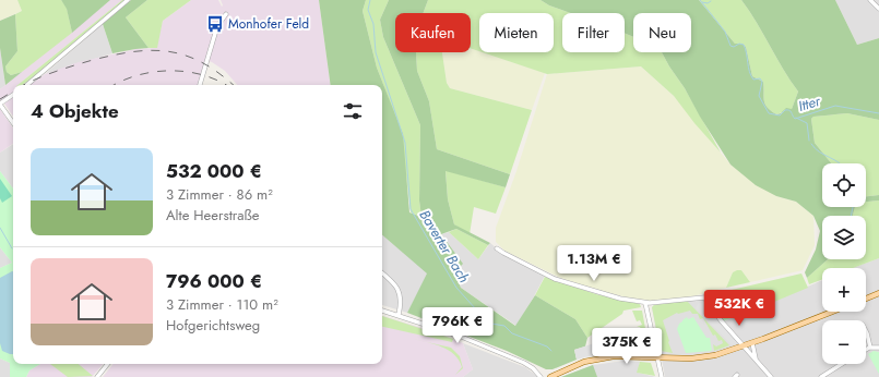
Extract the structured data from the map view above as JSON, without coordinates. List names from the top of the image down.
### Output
{
  "water": ["Itter", "Baverter Bach"],
  "places": {
    "bus stop": ["Monhofer Feld"]
  },
  "page": {
    "chip": [
      "Kaufen",
      "Mieten",
      "Filter",
      "Neu"
    ],
    "heading": "4 Objekte",
    "list": [
      {
        "name": "532 000 €",
        "note": "3 Zimmer · 86 m² · Alte Heerstraße"
      },
      {
        "name": "796 000 €",
        "note": "3 Zimmer · 110 m² · Hofgerichtsweg"
      }
    ],
    "map_buttons": ["+", "−"],
    "price": [
      "1.13M €",
      "532K €",
      "796K €",
      "375K €"
    ]
  }
}
